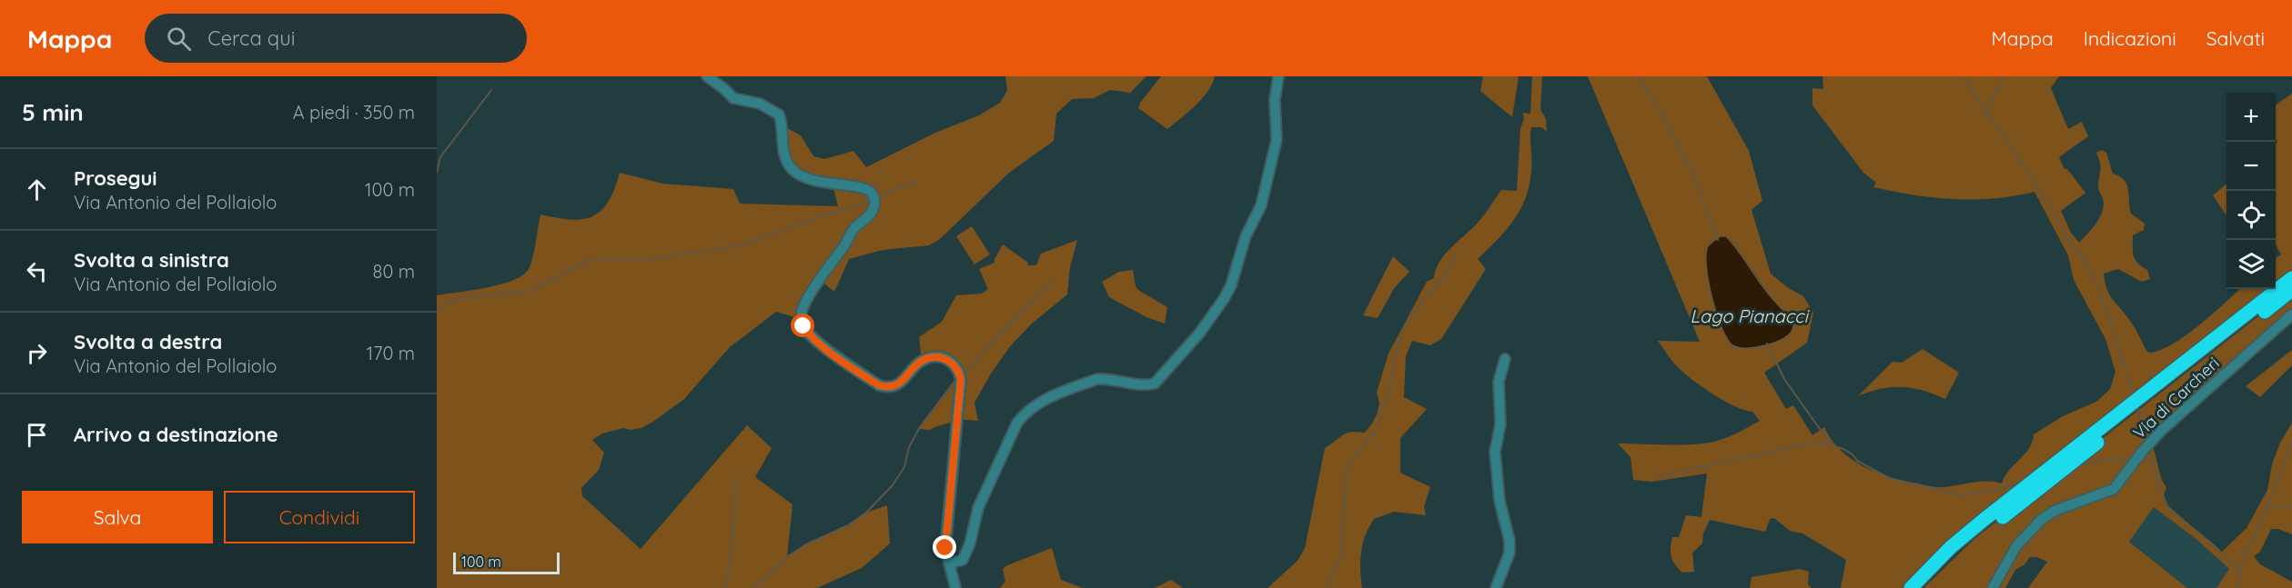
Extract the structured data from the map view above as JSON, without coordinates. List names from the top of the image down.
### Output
{
  "streets": {
    "street": ["Via di Carcheri"]
  },
  "water": ["Lago Pianacci"],
  "scale_bar": "100 m",
  "page": {
    "header": "Mappa",
    "search": "Cerca qui",
    "nav": ["Mappa", "Indicazioni", "Salvati"],
    "heading": ["5 min", "A piedi · 350 m"],
    "map_buttons": ["+", "−"],
    "list": [
      ["Prosegui", "Via Antonio del Pollaiolo", "100 m"],
      ["Svolta a sinistra", "Via Antonio del Pollaiolo", "80 m"],
      ["Svolta a destra", "Via Antonio del Pollaiolo", "170 m"],
      "Arrivo a destinazione"
    ],
    "buttons": ["Salva", "Condividi"],
    "scale": "100 m"
  }
}
